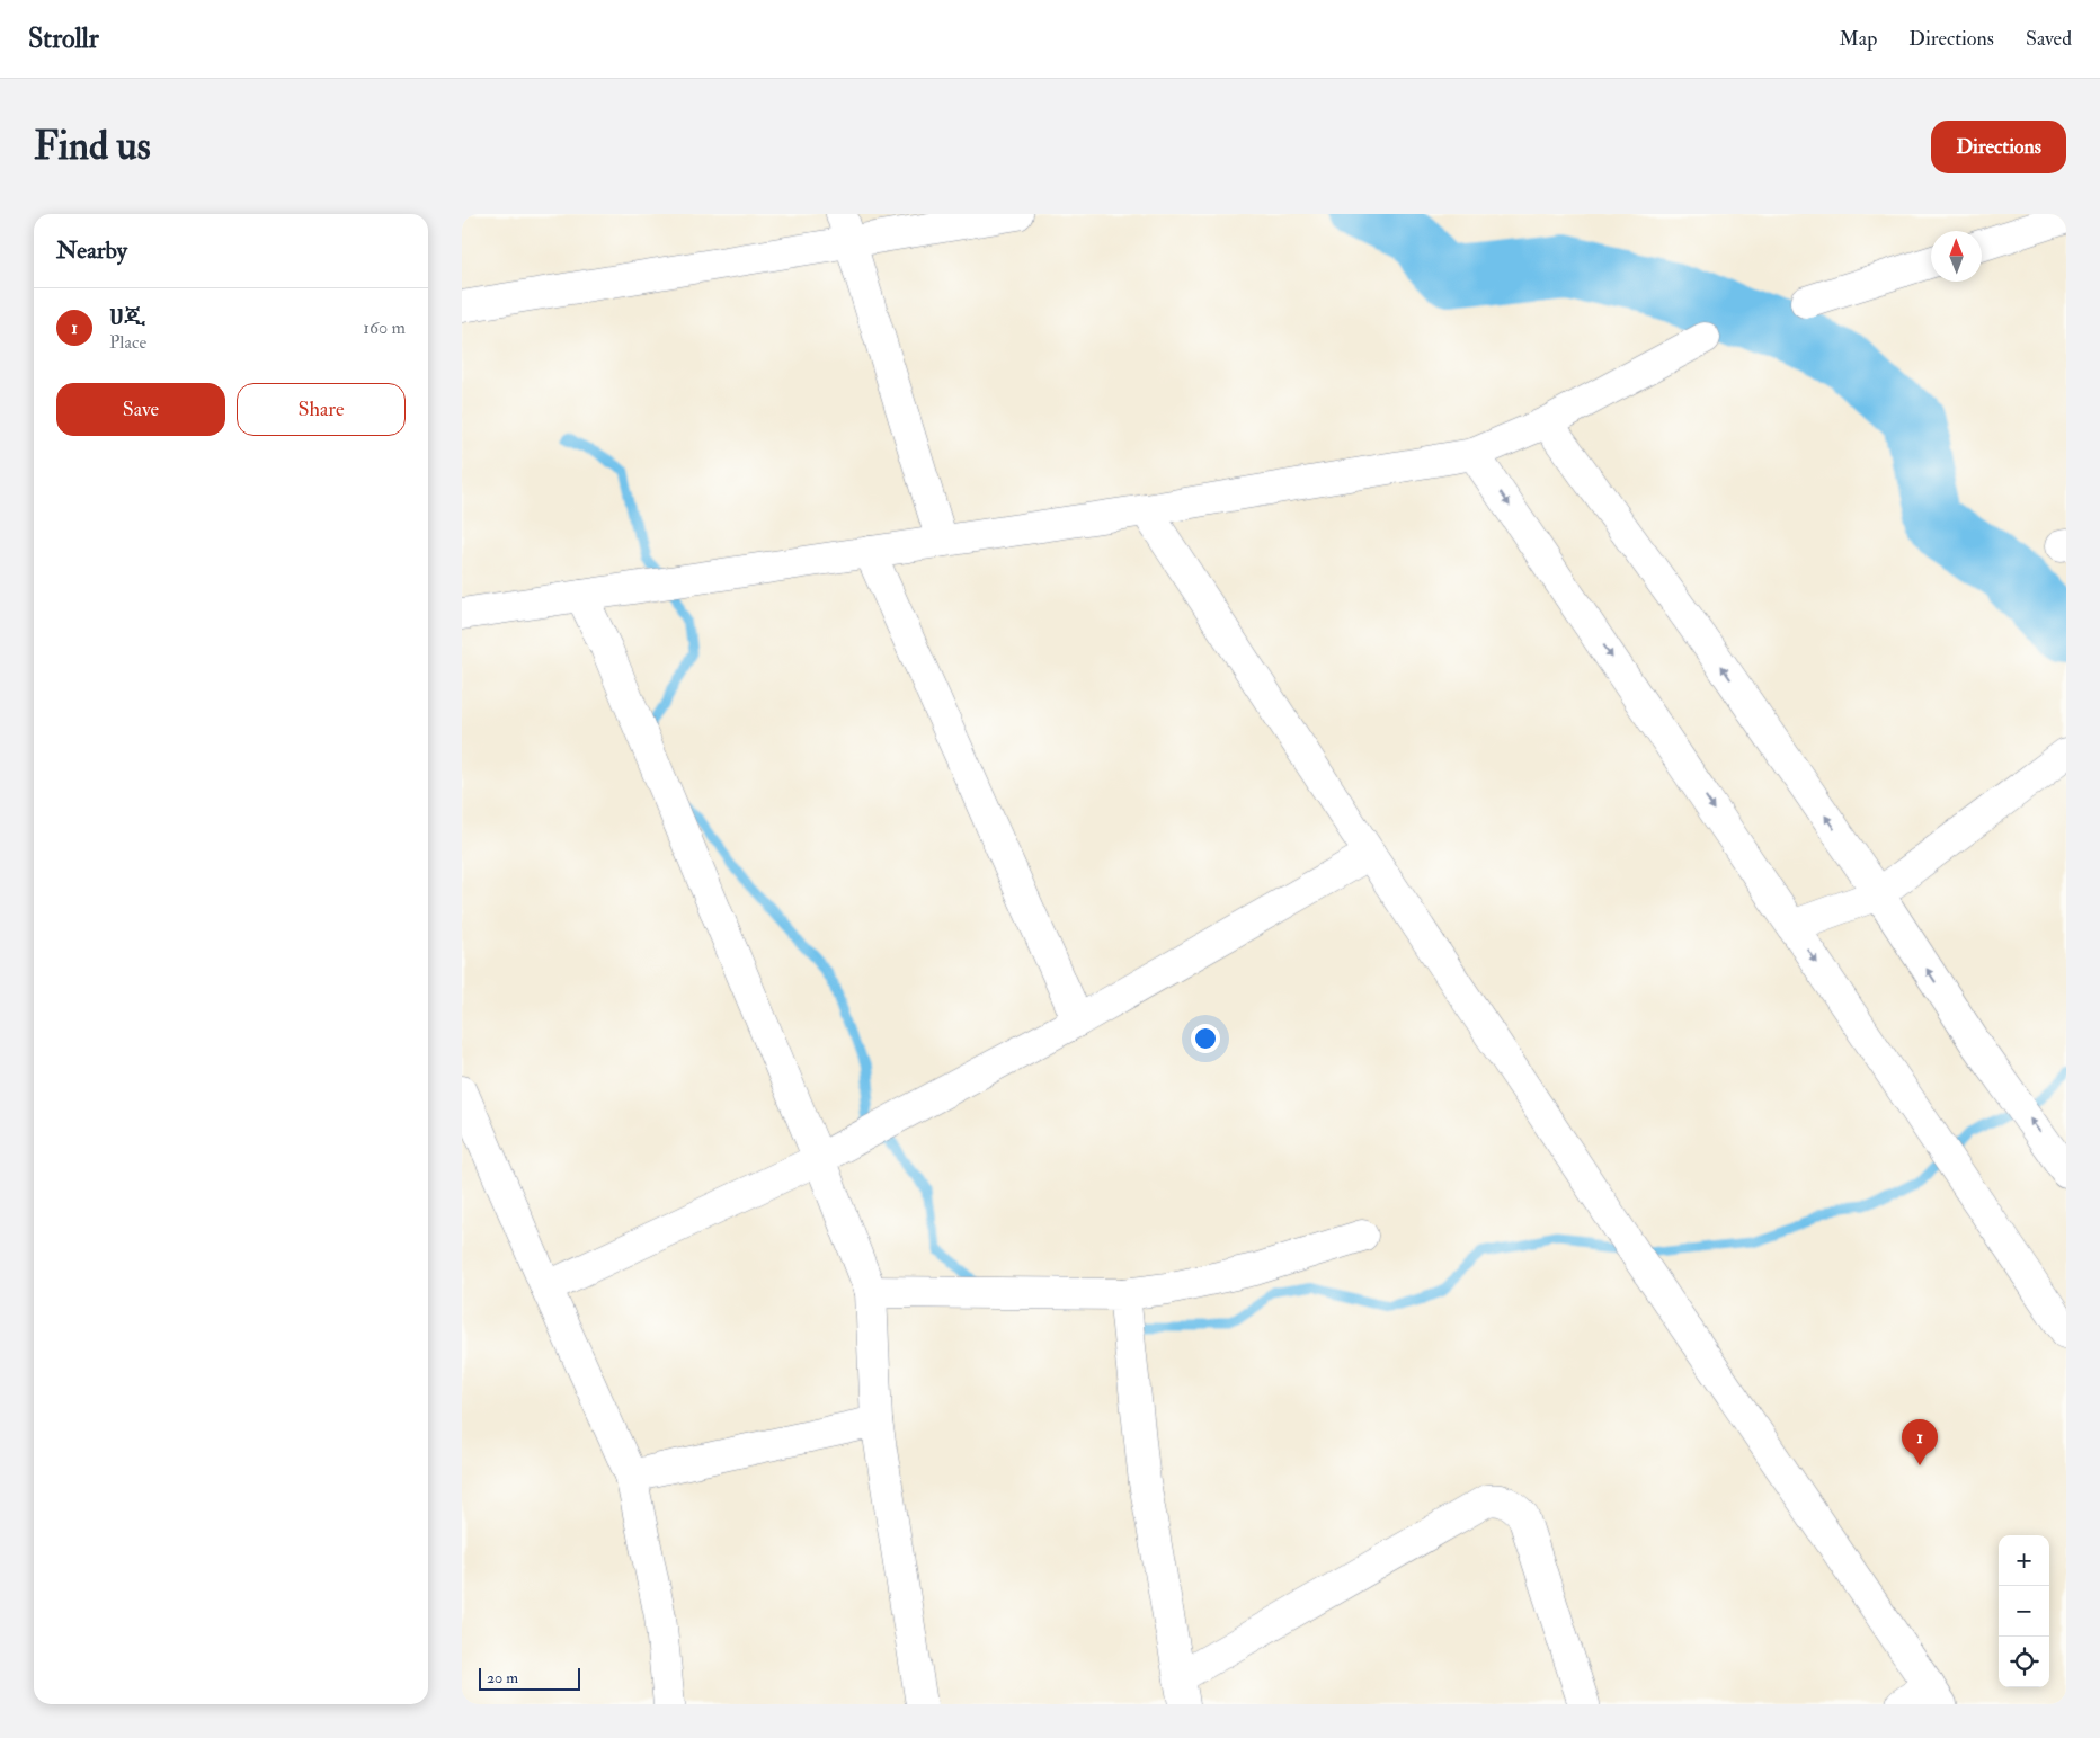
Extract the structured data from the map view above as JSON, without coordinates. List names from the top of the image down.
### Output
{
  "scale_bar": "20 m",
  "north": "top",
  "page": {
    "header": "Strollr",
    "nav": ["Map", "Directions", "Saved"],
    "buttons": [
      "Directions",
      ["Save", "Share"]
    ],
    "title": "Find us",
    "heading": "Nearby",
    "list": [
      {
        "mark": "1",
        "name": "ሀጂ",
        "note": "Place",
        "value": "160 m"
      }
    ],
    "pins": "1",
    "map_buttons": ["+", "−"],
    "scale": "20 m"
  }
}
